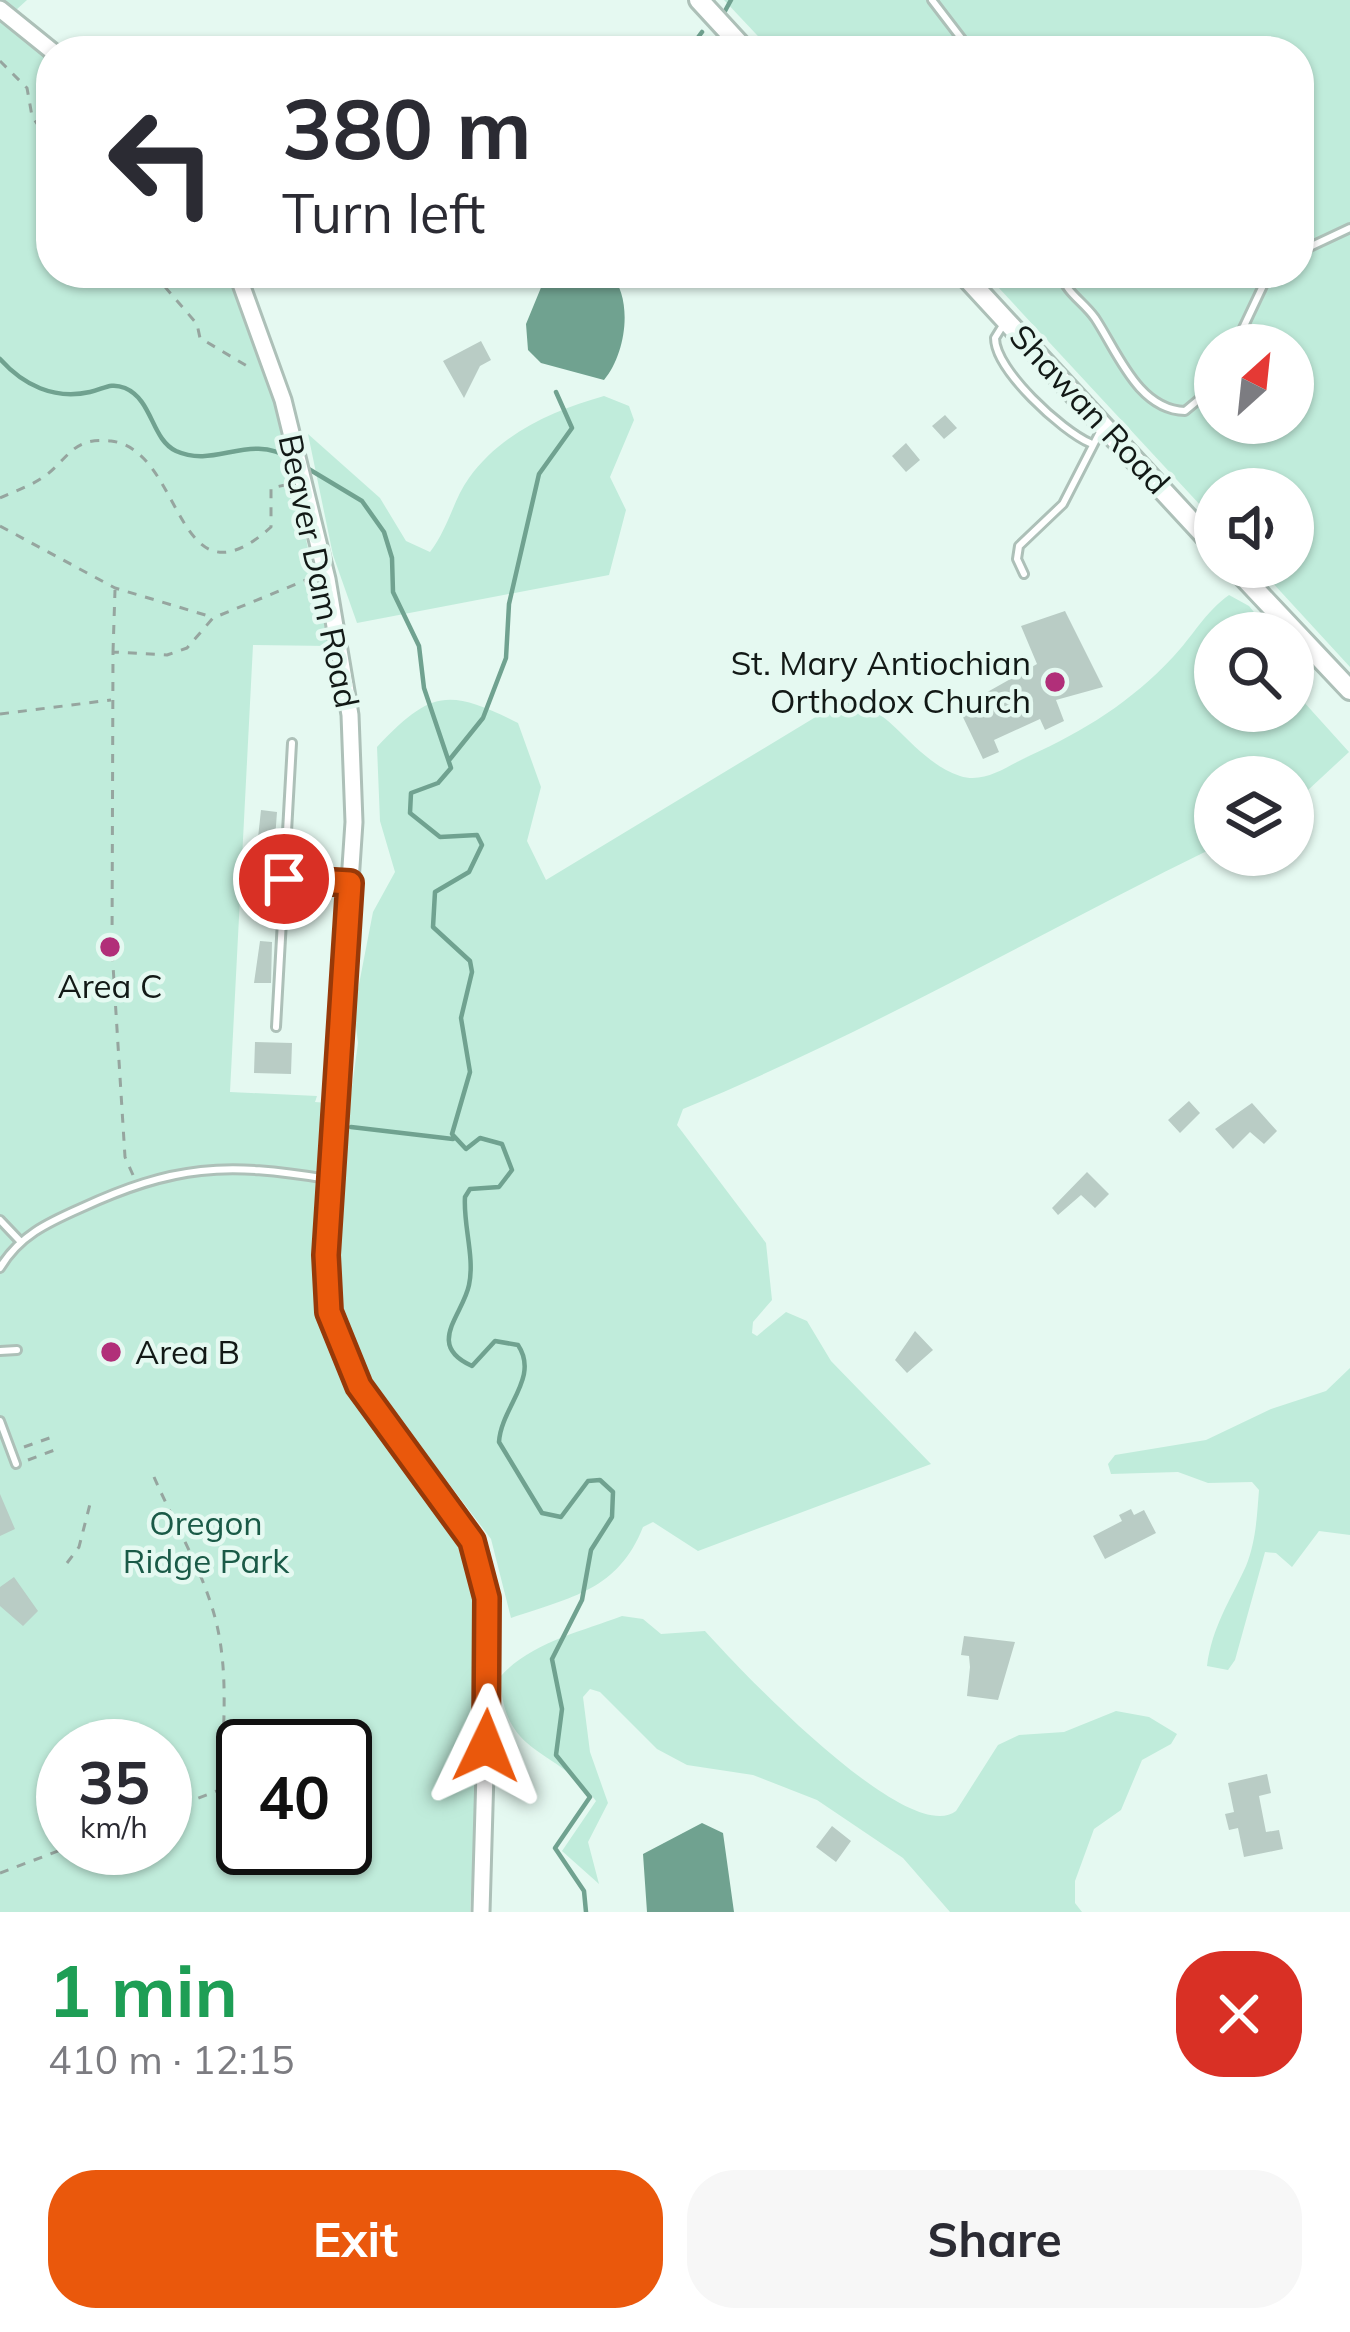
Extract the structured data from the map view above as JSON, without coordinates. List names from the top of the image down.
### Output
{
  "streets": {
    "main road": ["Shawan Road"],
    "street": ["Beaver Dam Road"]
  },
  "parks": ["Oregon Ridge Park"],
  "places": ["St. Mary Antiochian Orthodox Church", "Area C", "Area B"],
  "north": "top right",
  "page": {
    "turn": ["380 m", "Turn left"],
    "speed": "35 km/h",
    "limit": "40",
    "heading": ["1 min", "410 m · 12:15"],
    "buttons": ["Exit", "Share"]
  }
}
